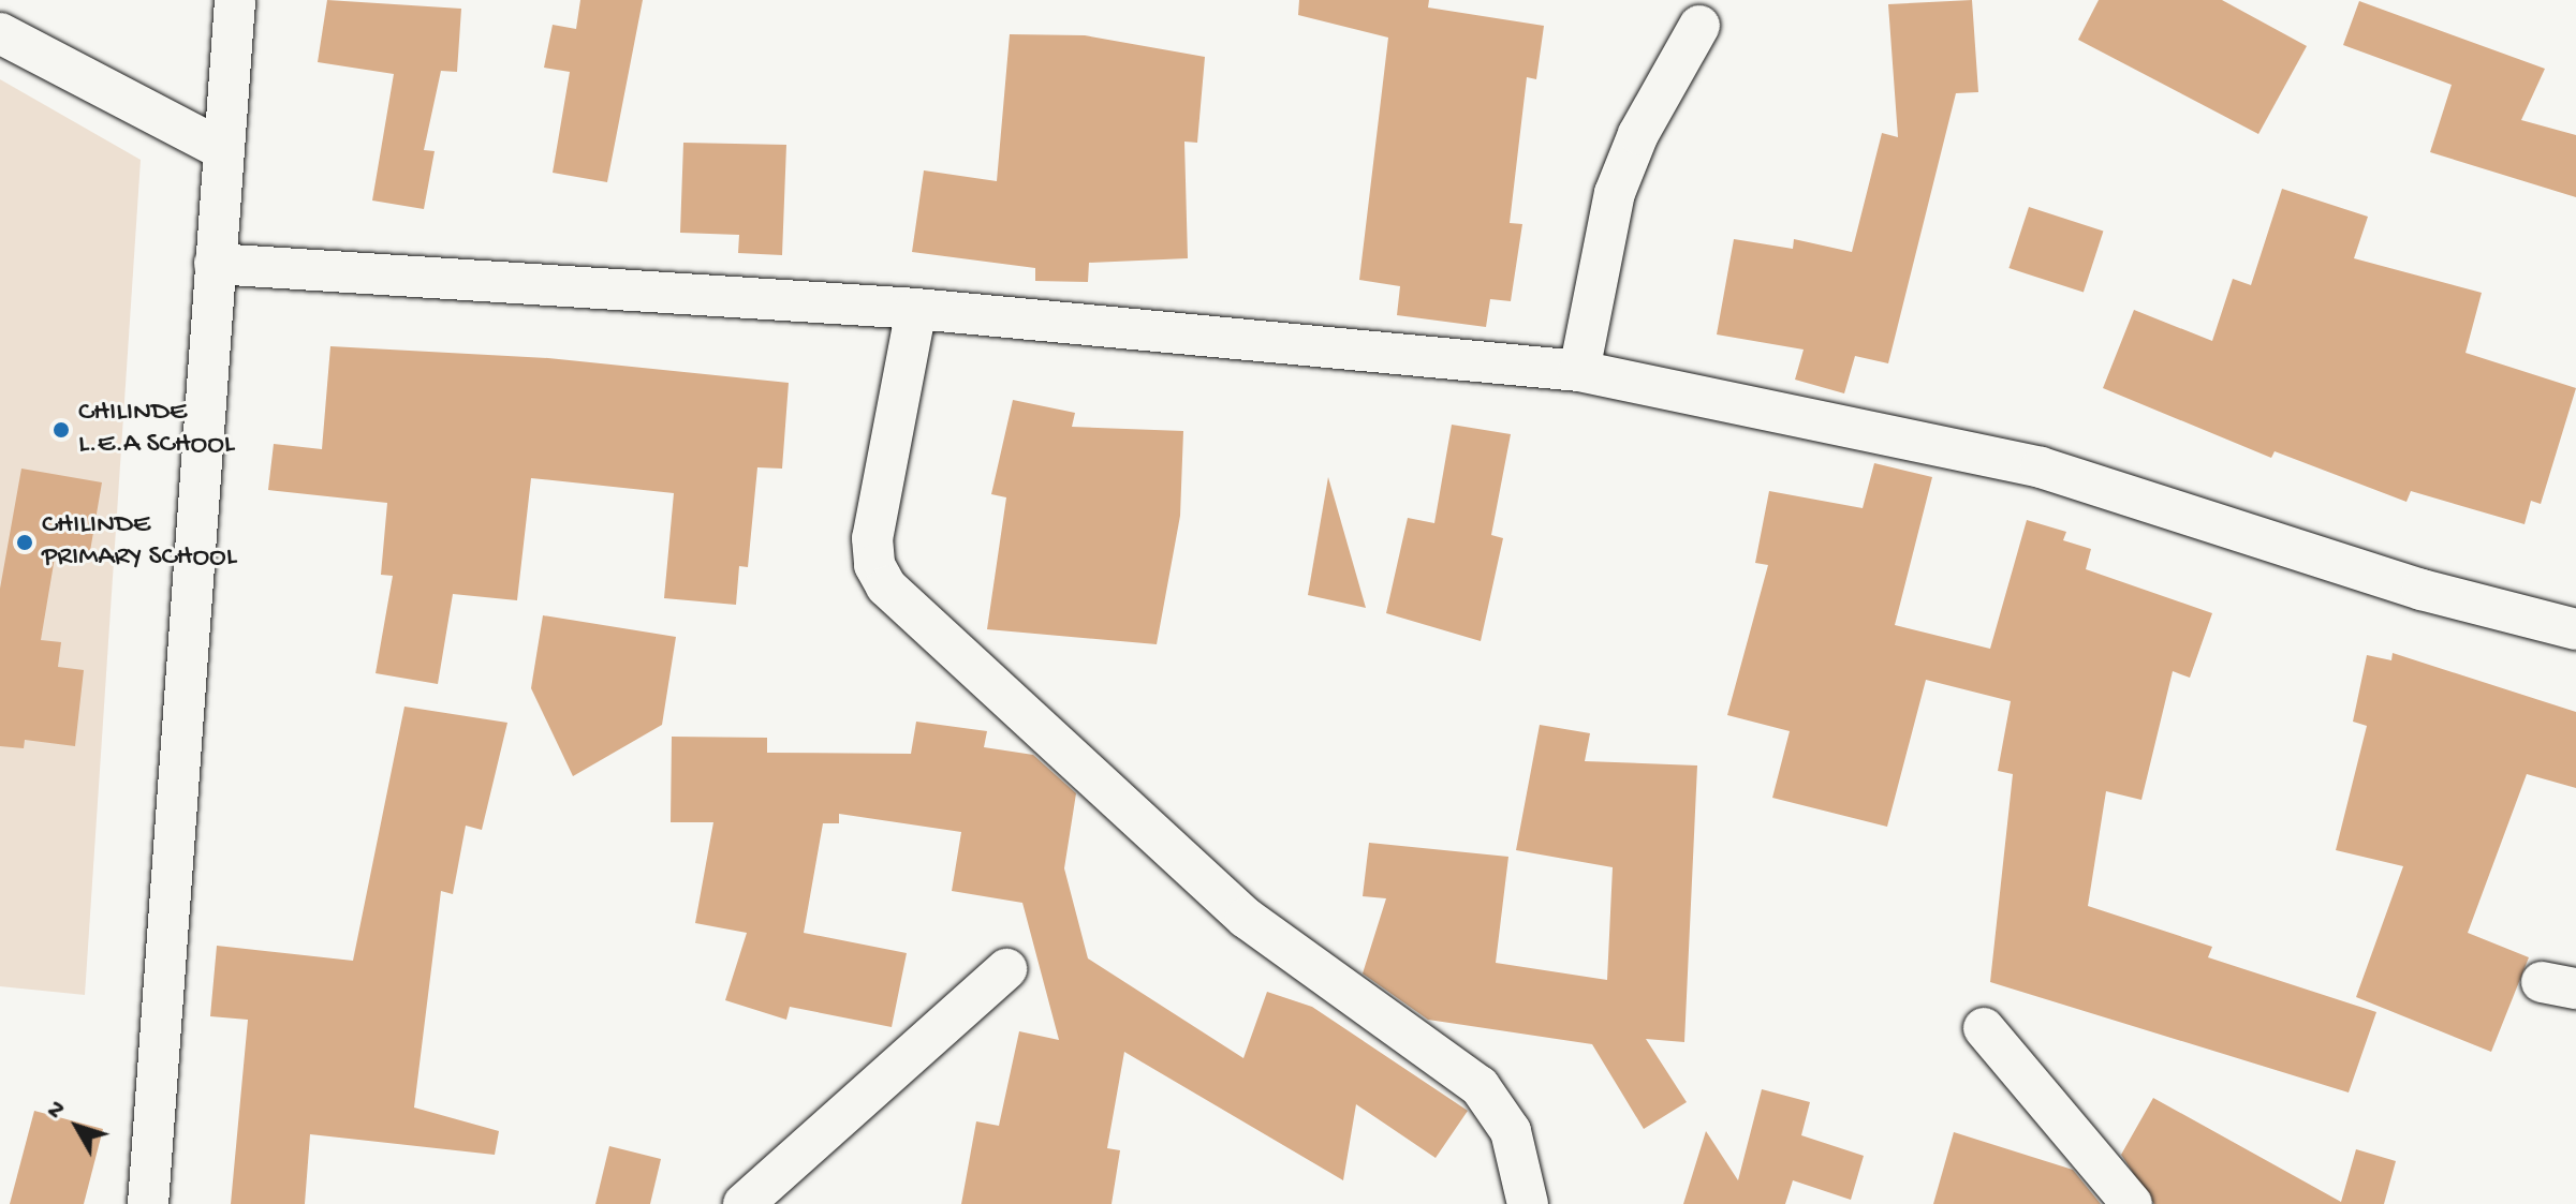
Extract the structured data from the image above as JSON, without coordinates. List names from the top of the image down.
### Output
{
  "places": ["CHILINDE L.E.A SCHOOL", "CHILINDE PRIMARY SCHOOL"],
  "north": "top left"
}
